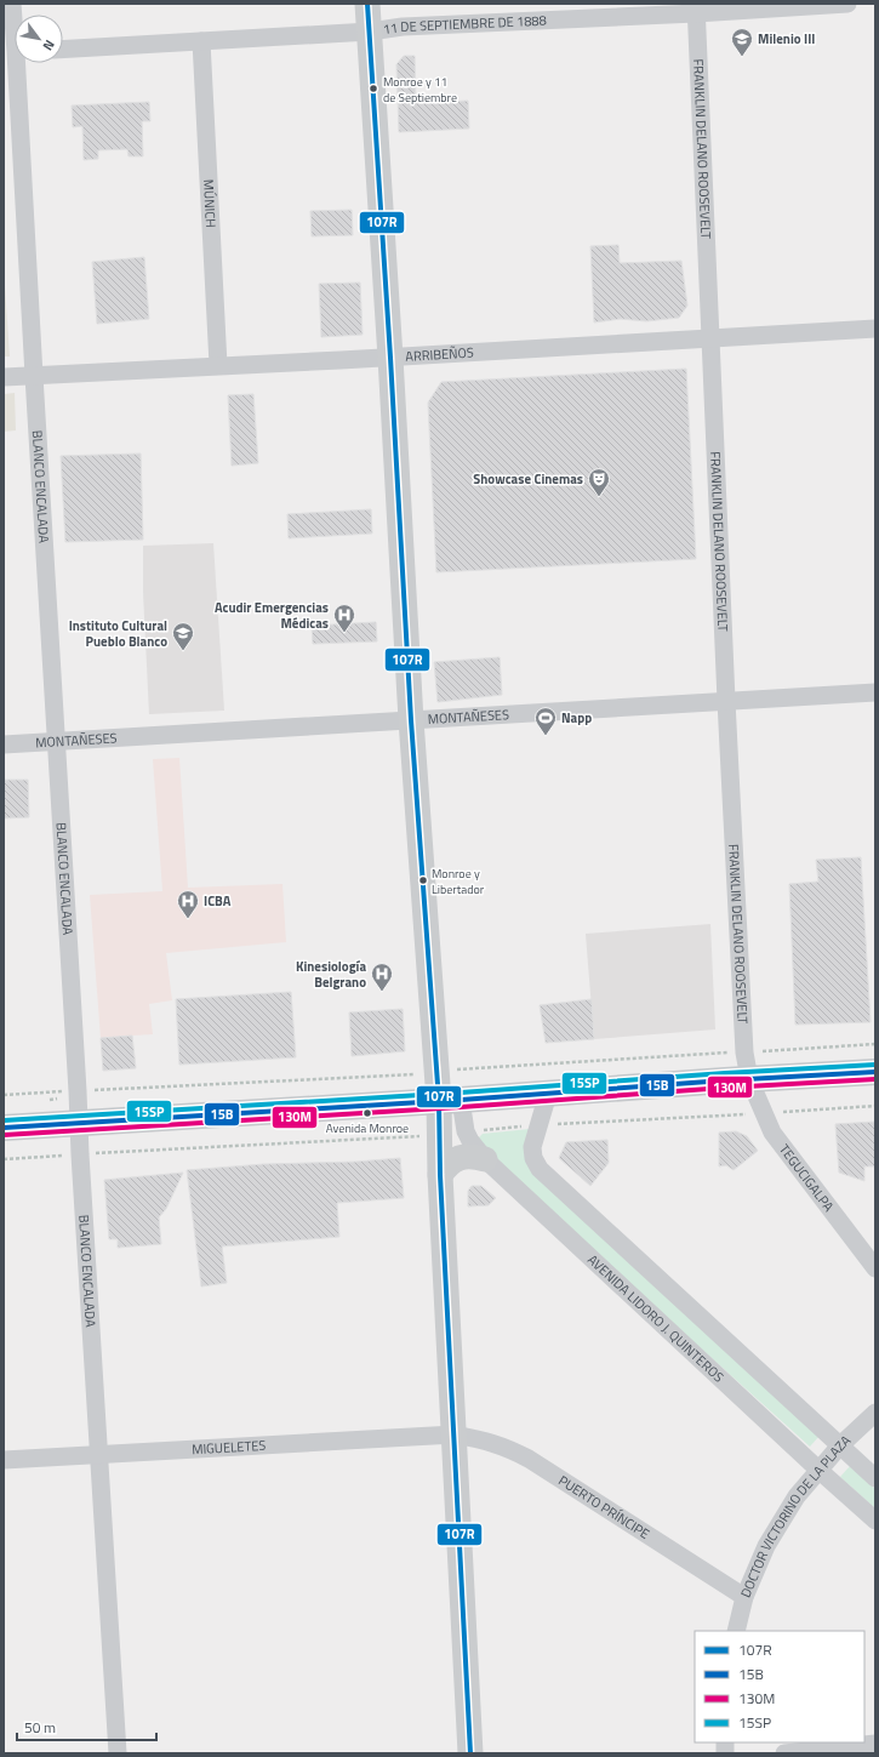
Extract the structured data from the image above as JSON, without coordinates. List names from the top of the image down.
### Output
{
  "streets": {
    "street": [
      "11 DE SEPTIEMBRE DE 1888",
      "FRANKLIN DELANO ROOSEVELT",
      "MÚNICH",
      "ARRIBEÑOS",
      "BLANCO ENCALADA",
      "MONTAÑESES",
      "TEGUCIGALPA",
      "AVENIDA LIDORO J. QUINTEROS",
      "MIGUELETES",
      "PUERTO PRÍNCIPE",
      "DOCTOR VICTORINO DE LA PLAZA"
    ]
  },
  "crossings": [
    ["11 DE SEPTIEMBRE DE 1888", "FRANKLIN DELANO ROOSEVELT"],
    ["11 DE SEPTIEMBRE DE 1888", "MÚNICH"],
    ["FRANKLIN DELANO ROOSEVELT", "ARRIBEÑOS"],
    ["FRANKLIN DELANO ROOSEVELT", "MONTAÑESES"],
    ["FRANKLIN DELANO ROOSEVELT", "TEGUCIGALPA"],
    ["MÚNICH", "ARRIBEÑOS"],
    ["ARRIBEÑOS", "BLANCO ENCALADA"],
    ["BLANCO ENCALADA", "MONTAÑESES"],
    ["BLANCO ENCALADA", "MIGUELETES"],
    ["AVENIDA LIDORO J. QUINTEROS", "DOCTOR VICTORINO DE LA PLAZA"],
    ["MIGUELETES", "PUERTO PRÍNCIPE"],
    ["PUERTO PRÍNCIPE", "DOCTOR VICTORINO DE LA PLAZA"]
  ],
  "places": {
    "school or university": ["Milenio III", "Instituto Cultural Pueblo Blanco"],
    "other": ["Monroe y 11 de Septiembre", "Monroe y Libertador", "Avenida Monroe"],
    "theatre": ["Showcase Cinemas"],
    "hospital": ["Acudir Emergencias Médicas", "ICBA", "Kinesiología Belgrano"],
    "sports": ["Napp"]
  },
  "lines": [
    "transit line 107R",
    "transit line 15SP",
    "transit line 15B",
    "transit line 130M"
  ],
  "legend": [
    "107R",
    "15B",
    "130M",
    "15SP"
  ],
  "scale_bar": "50 m",
  "north": "bottom right"
}
